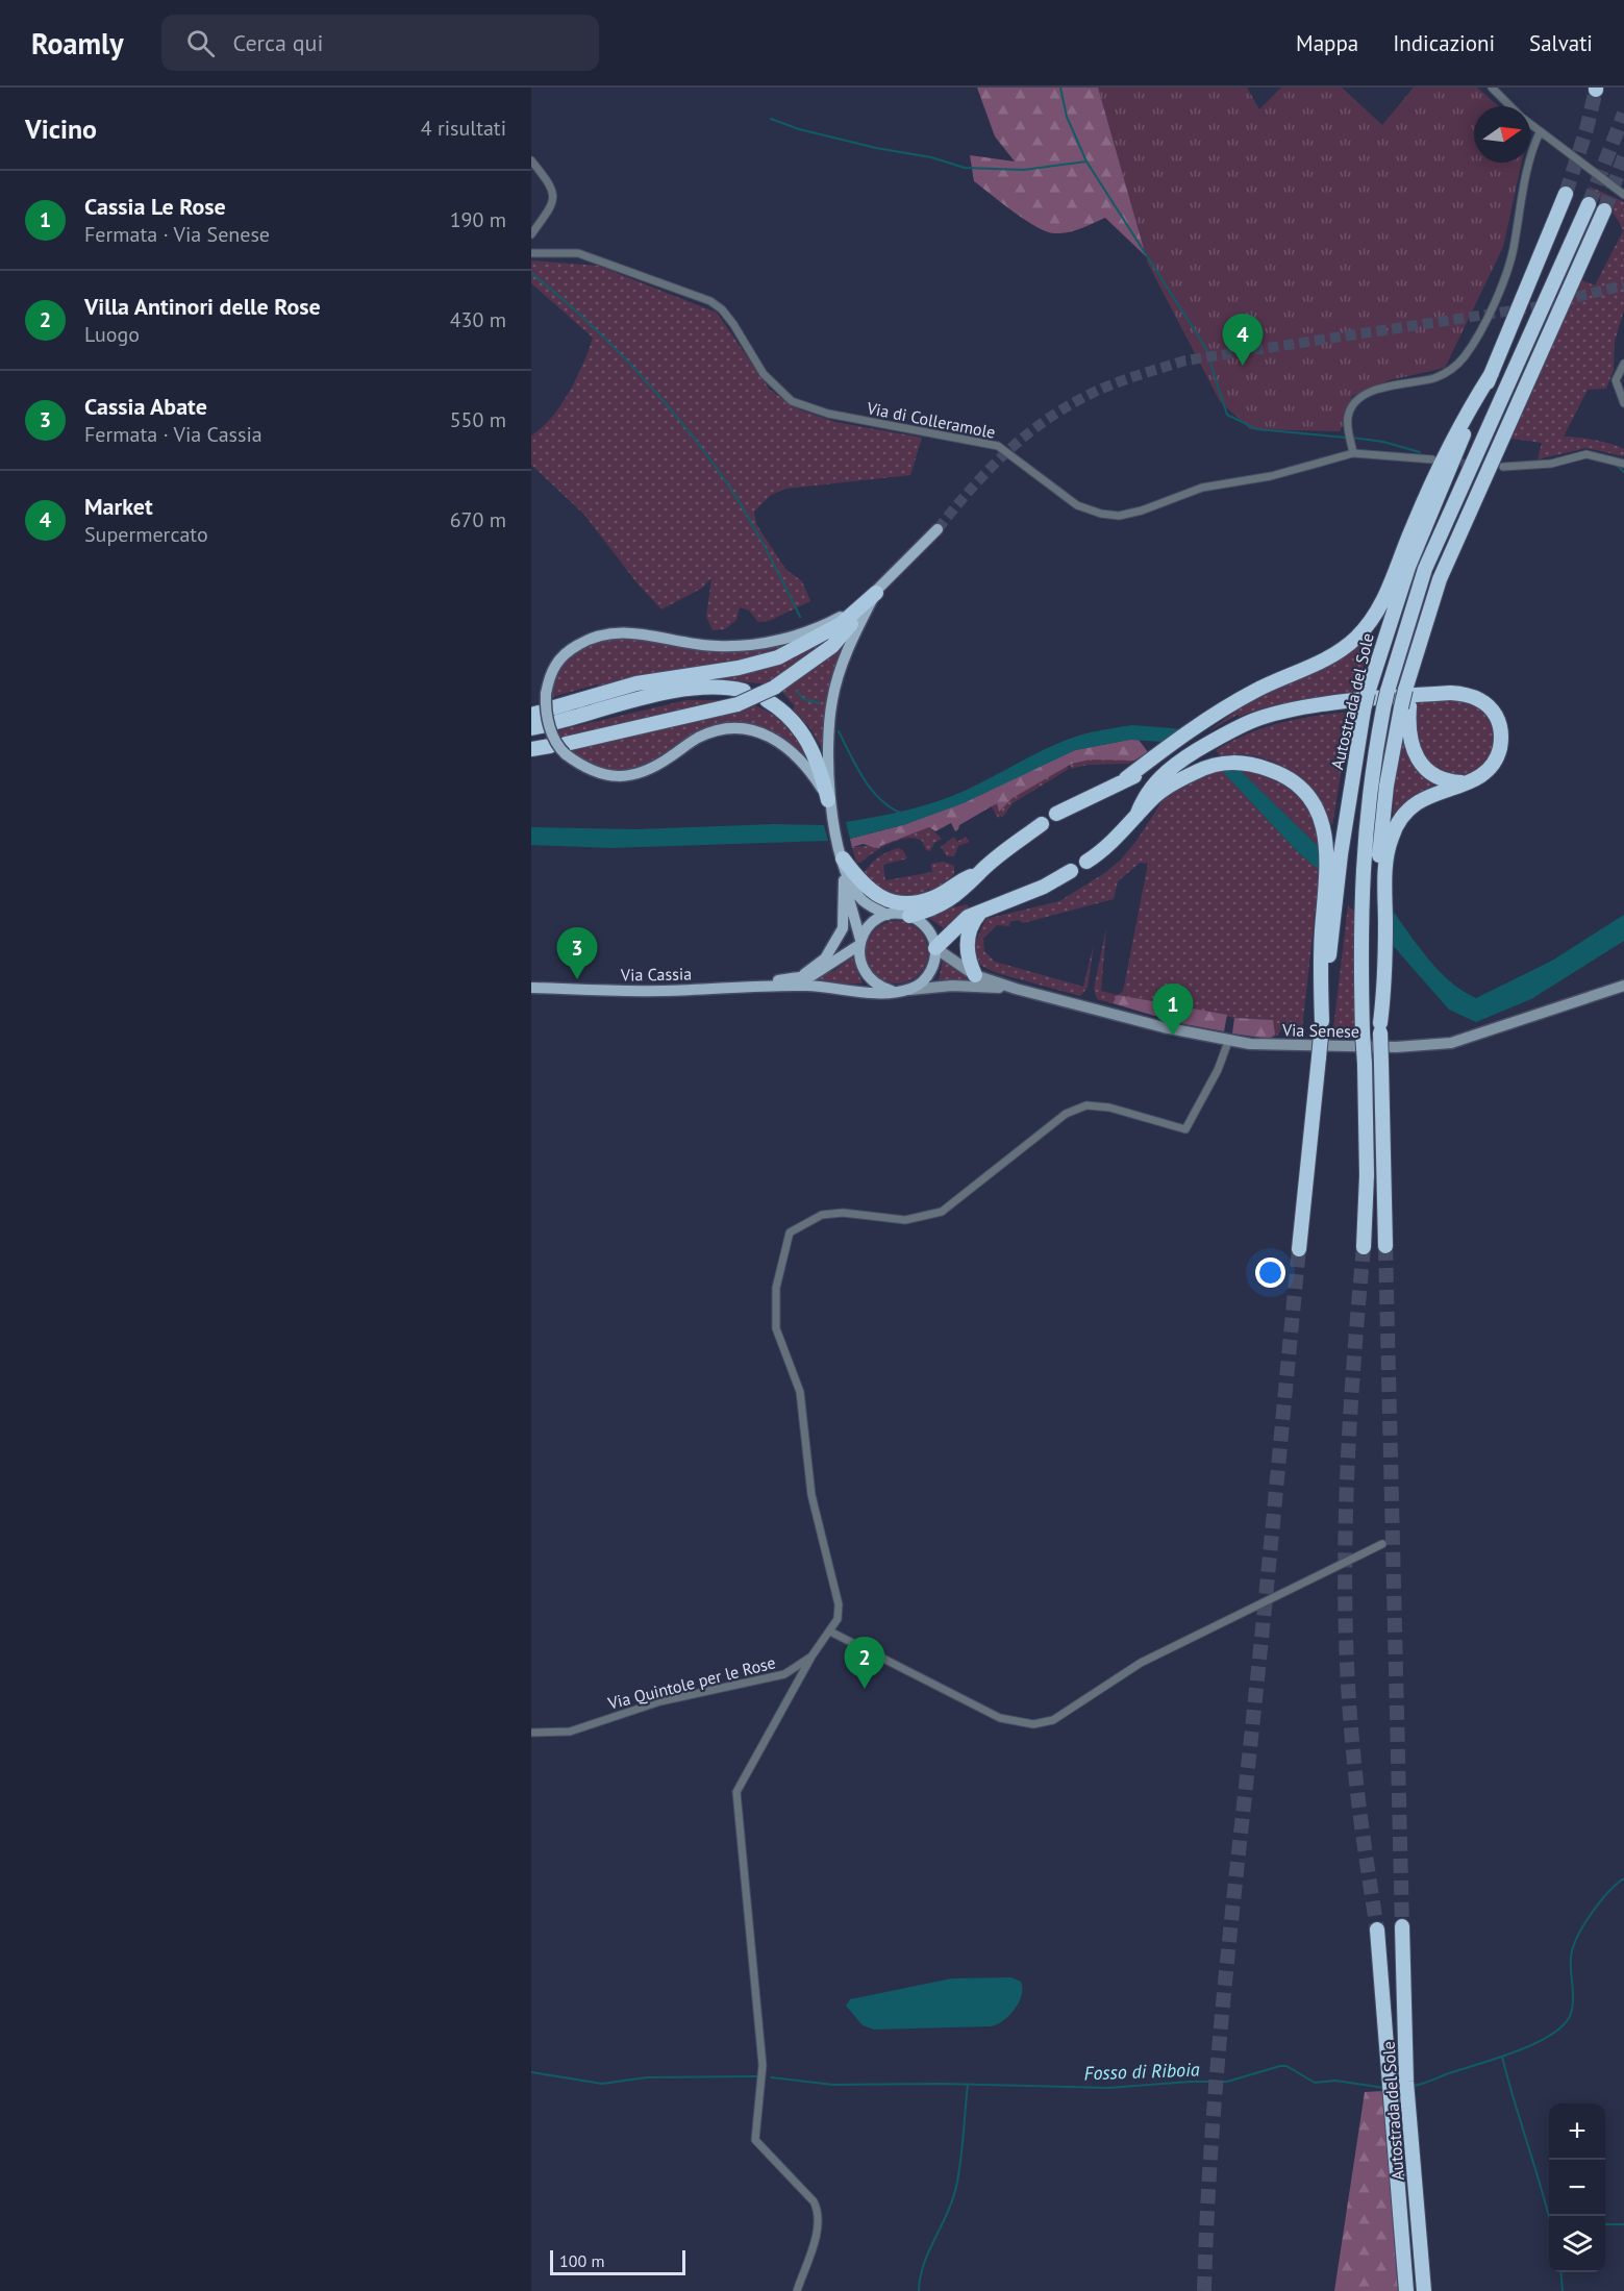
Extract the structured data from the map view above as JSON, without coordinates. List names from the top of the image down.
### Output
{
  "streets": {
    "highway": ["Autostrada del Sole"],
    "main road": ["Via Cassia", "Via Senese"],
    "street": ["Via di Colleramole", "Via Quintole per le Rose"]
  },
  "crossings": [
    ["Via Cassia", "Via Senese"],
    ["Via Senese", "Via Quintole per le Rose"]
  ],
  "water": ["Fosso di Riboia"],
  "scale_bar": "100 m",
  "north": "right",
  "page": {
    "header": "Roamly",
    "search": "Cerca qui",
    "nav": ["Mappa", "Indicazioni", "Salvati"],
    "heading": ["Vicino", "4 risultati"],
    "list": [
      {
        "mark": "1",
        "name": "Cassia Le Rose",
        "note": "Fermata · Via Senese",
        "value": "190 m"
      },
      {
        "mark": "2",
        "name": "Villa Antinori delle Rose",
        "note": "Luogo",
        "value": "430 m"
      },
      {
        "mark": "3",
        "name": "Cassia Abate",
        "note": "Fermata · Via Cassia",
        "value": "550 m"
      },
      {
        "mark": "4",
        "name": "Market",
        "note": "Supermercato",
        "value": "670 m"
      }
    ],
    "pins": [
      "4",
      "3",
      "1",
      "2"
    ],
    "map_buttons": ["+", "−"],
    "scale": "100 m"
  }
}
